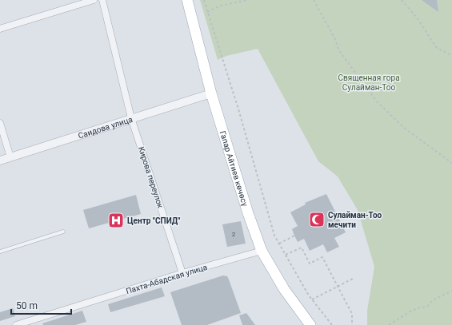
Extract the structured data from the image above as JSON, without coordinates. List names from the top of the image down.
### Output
{
  "streets": {
    "main road": ["Гапар Айтиев көчөсү"],
    "street": ["Саидова улица", "Кирова переулок", "Пахта-Абадская улица"]
  },
  "crossings": [
    ["Саидова улица", "Гапар Айтиев көчөсү"],
    ["Саидова улица", "Кирова переулок"],
    ["Гапар Айтиев көчөсү", "Пахта-Абадская улица"],
    ["Кирова переулок", "Пахта-Абадская улица"]
  ],
  "parks": ["Священная гора Сулайман-Тоо"],
  "places": {
    "mosque": ["Сулайман-Тоо мечити"],
    "hospital": ["Центр \"СПИД\""]
  },
  "house_numbers": ["2"],
  "scale_bar": "50 m"
}
